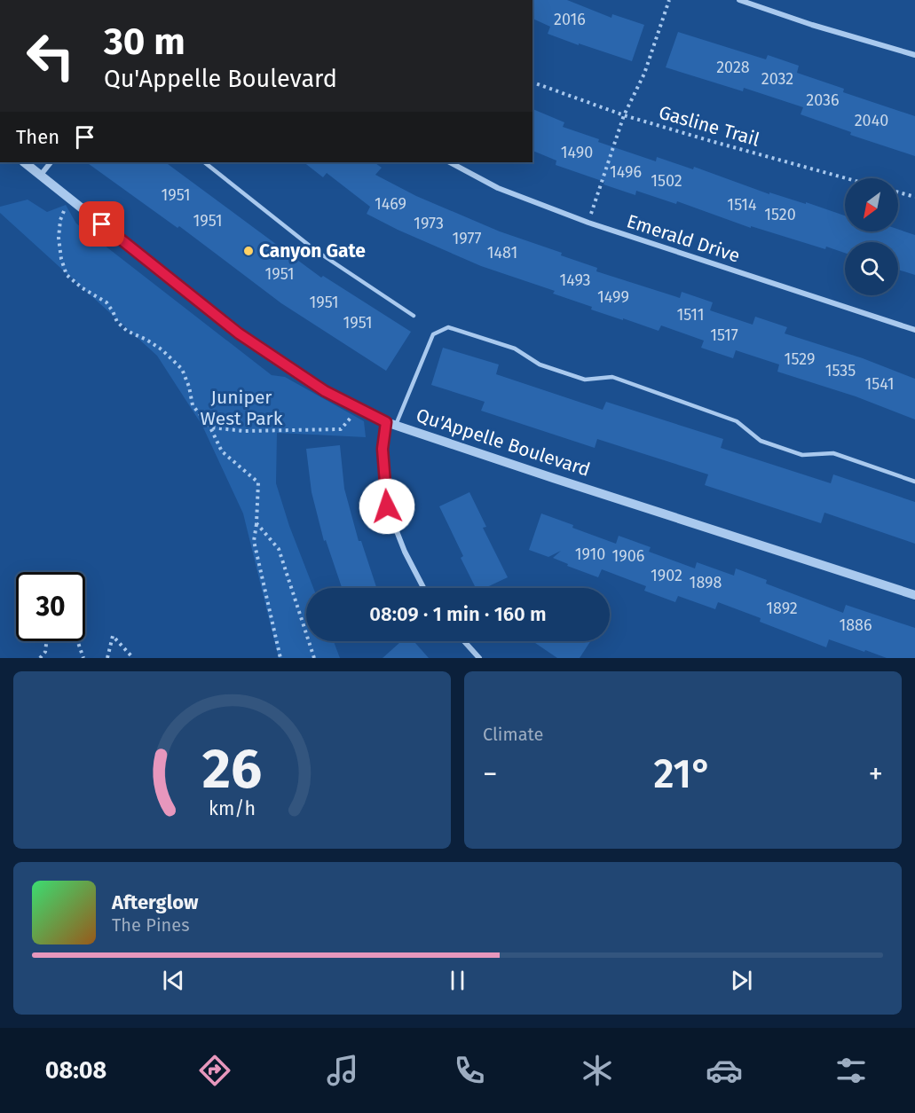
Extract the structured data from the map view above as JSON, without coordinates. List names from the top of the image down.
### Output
{
  "streets": {
    "street": ["Emerald Drive", "Qu'Appelle Boulevard"],
    "path": ["Gasline Trail"]
  },
  "parks": ["Juniper West Park"],
  "places": ["Canyon Gate"],
  "house_numbers": [
    "2016",
    "2028",
    "2032",
    "2036",
    "2040",
    "1490",
    "1496",
    "1502",
    "1951",
    "1469",
    "1514",
    "1520",
    "1951",
    "1973",
    "1977",
    "1481",
    "1951",
    "1493",
    "1499",
    "1951",
    "1511",
    "1951",
    "1517",
    "1529",
    "1535",
    "1541",
    "1910",
    "1906",
    "1902",
    "1898",
    "1892",
    "1886"
  ],
  "north": "bottom left",
  "page": {
    "turn": ["30 m", "Qu'Appelle Boulevard"],
    "then": "Then",
    "limit": "30",
    "trip": "08:09 · 1 min · 160 m",
    "tile": "Climate",
    "heat": ["−", "21°", "+"],
    "song": ["Afterglow", "The Pines"],
    "tabs": "08:08",
    "gauge": ["26", "km/h"]
  }
}
